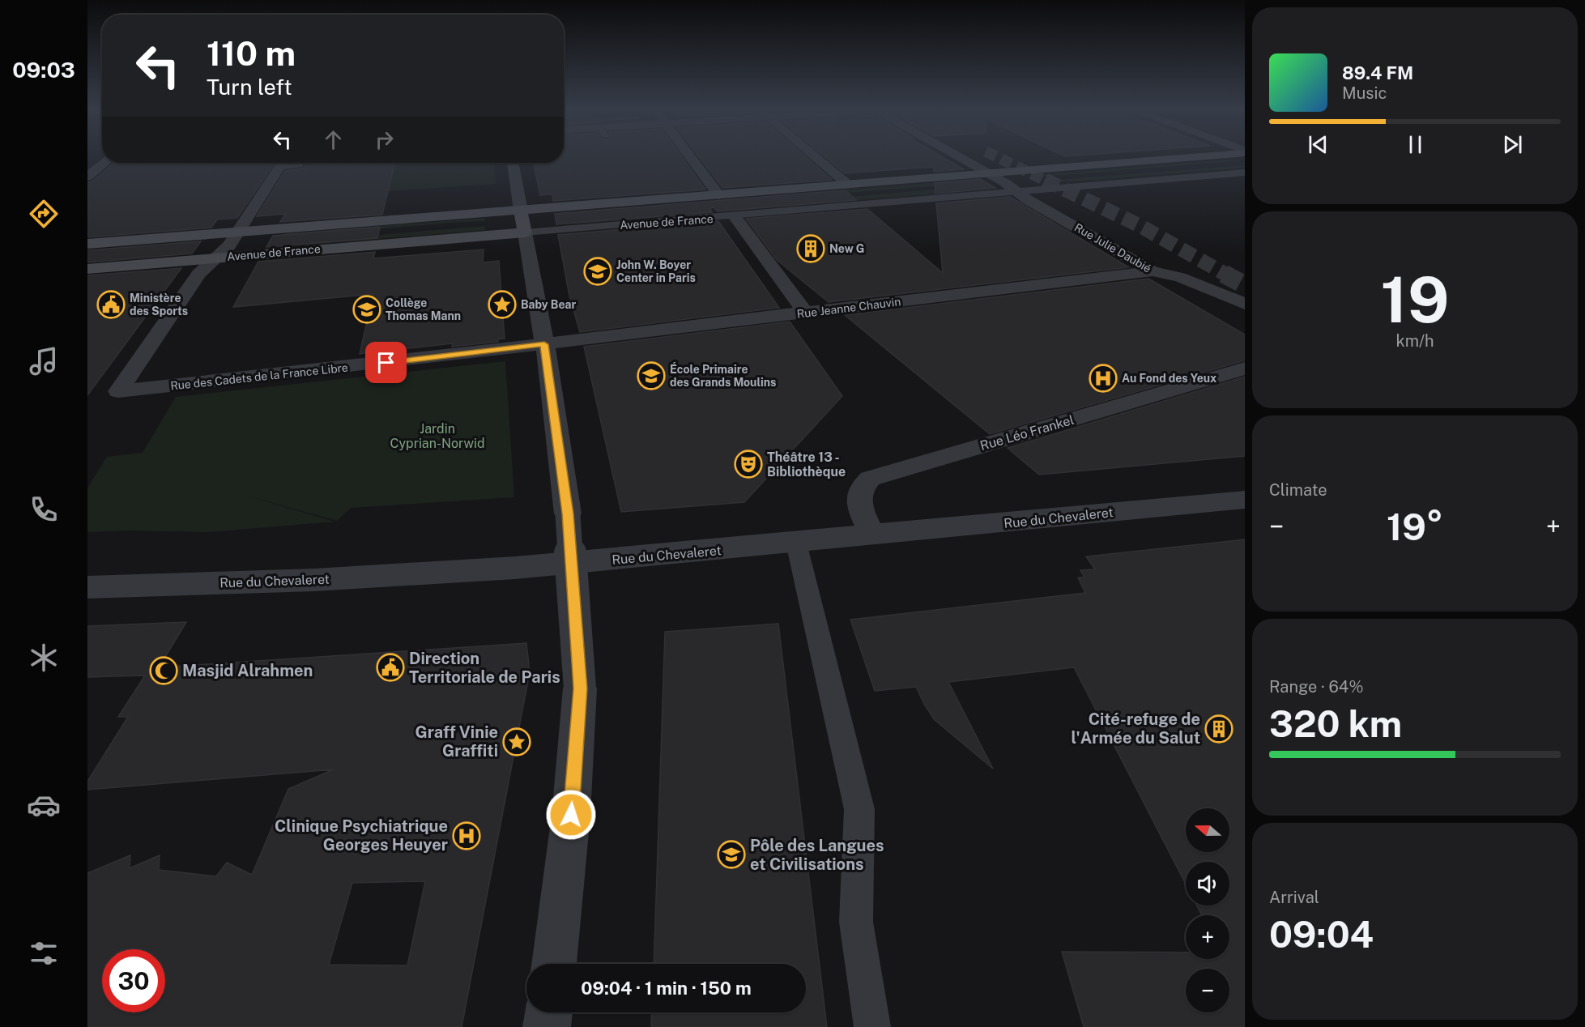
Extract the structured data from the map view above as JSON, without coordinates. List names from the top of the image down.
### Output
{
  "streets": {
    "street": [
      "Avenue de France",
      "Rue Julie Daubié",
      "Rue Jeanne Chauvin",
      "Rue des Cadets de la France Libre",
      "Rue Léo Frankel",
      "Rue du Chevaleret"
    ]
  },
  "crossings": [
    ["Avenue de France", "Rue Julie Daubié"],
    ["Avenue de France", "Rue des Cadets de la France Libre"],
    ["Rue Julie Daubié", "Rue Jeanne Chauvin"],
    ["Rue Jeanne Chauvin", "Rue des Cadets de la France Libre"],
    ["Rue Léo Frankel", "Rue du Chevaleret"]
  ],
  "parks": ["Jardin Cyprian-Norwid"],
  "places": {
    "building": ["New G", "Cité-refuge de l'Armée du Salut"],
    "school or university": [
      "John W. Boyer Center in Paris",
      "Collège Thomas Mann",
      "École Primaire des Grands Moulins",
      "Pôle des Langues et Civilisations"
    ],
    "public building": ["Ministère des Sports", "Direction Territoriale de Paris"],
    "place": ["Baby Bear", "Graff Vinie Graffiti"],
    "hospital": ["Au Fond des Yeux", "Clinique Psychiatrique Georges Heuyer"],
    "theatre": ["Théâtre 13 - Bibliothèque"],
    "mosque": ["Masjid Alrahmen"]
  },
  "north": "left",
  "page": {
    "tabs": "09:03",
    "turn": ["110 m", "Turn left"],
    "song": ["89.4 FM", "Music"],
    "tile": [
      ["19", "km/h"],
      "Climate",
      ["Range · 64%", "320 km"],
      ["Arrival", "09:04"]
    ],
    "heat": ["−", "19°", "+"],
    "map_buttons": ["+", "−"],
    "limit": "30",
    "trip": "09:04 · 1 min · 150 m"
  }
}
